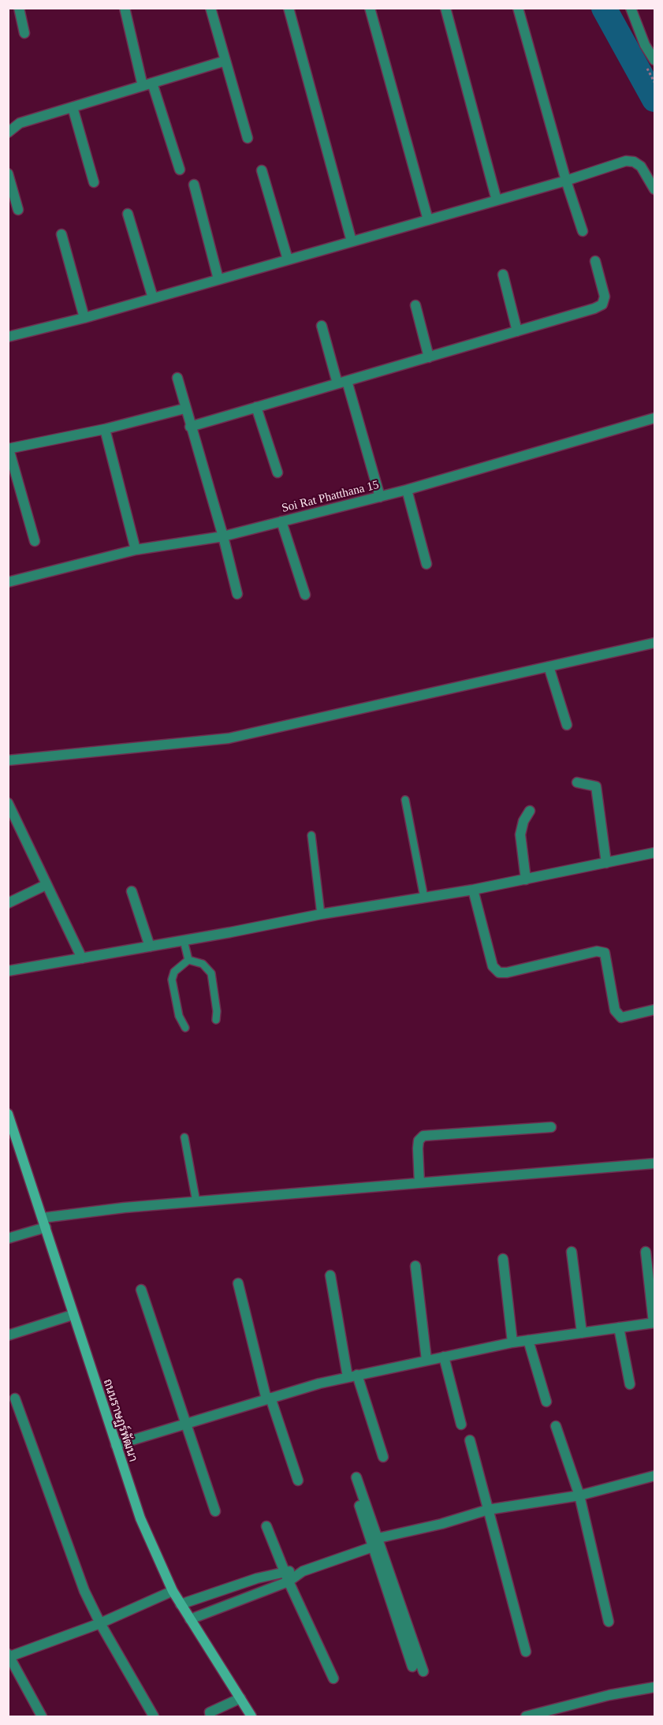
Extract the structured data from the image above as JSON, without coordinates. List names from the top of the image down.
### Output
{
  "streets": {
    "street": ["Soi Rat Phatthana 15", "ถนนราษฏร์พัฒนา"]
  }
}
